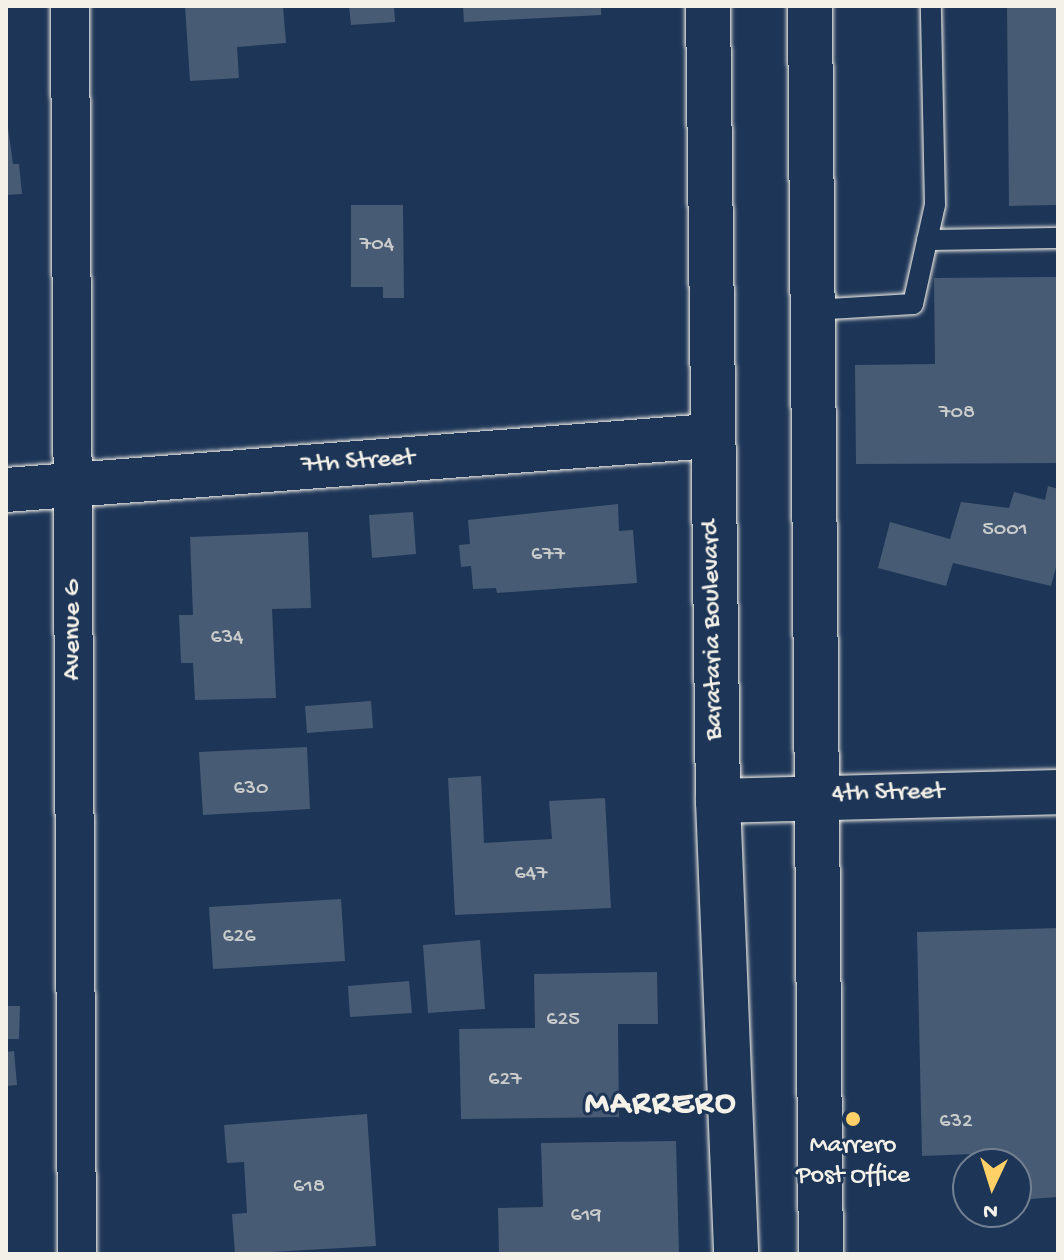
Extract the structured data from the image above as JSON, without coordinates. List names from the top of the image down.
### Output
{
  "streets": {
    "main road": ["7th Street", "Barataria Boulevard", "4th Street"],
    "street": ["Avenue G"]
  },
  "crossings": [
    ["7th Street", "Avenue G"],
    ["7th Street", "Barataria Boulevard"],
    ["Barataria Boulevard", "4th Street"]
  ],
  "districts": ["MARRERO"],
  "places": ["Marrero Post Office"],
  "house_numbers": [
    "704",
    "708",
    "5001",
    "677",
    "634",
    "630",
    "647",
    "626",
    "625",
    "627",
    "632",
    "618",
    "619"
  ],
  "north": "bottom"
}
